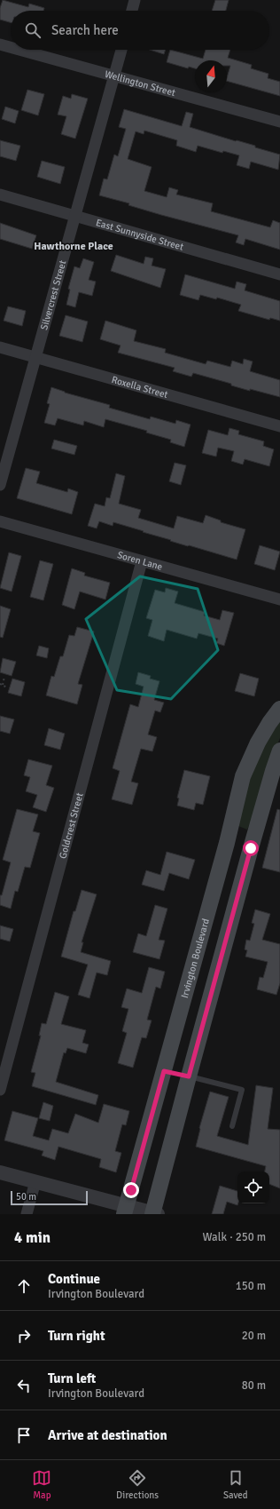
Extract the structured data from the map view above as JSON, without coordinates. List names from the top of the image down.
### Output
{
  "streets": {
    "main road": ["Irvington Boulevard"],
    "street": [
      "Wellington Street",
      "East Sunnyside Street",
      "Silvercrest Street",
      "Roxella Street",
      "Soren Lane",
      "Goldcrest Street"
    ]
  },
  "crossings": [
    ["Wellington Street", "Silvercrest Street"],
    ["East Sunnyside Street", "Silvercrest Street"],
    ["Silvercrest Street", "Roxella Street"],
    ["Soren Lane", "Goldcrest Street"]
  ],
  "districts": ["Hawthorne Place"],
  "scale_bar": "50 m",
  "north": "top",
  "page": {
    "search": "Search here",
    "scale": "50 m",
    "heading": ["4 min", "Walk · 250 m"],
    "list": [
      ["Continue", "Irvington Boulevard", "150 m"],
      ["Turn right", "20 m"],
      ["Turn left", "Irvington Boulevard", "80 m"],
      "Arrive at destination"
    ],
    "nav": ["Map", "Directions", "Saved"]
  }
}
